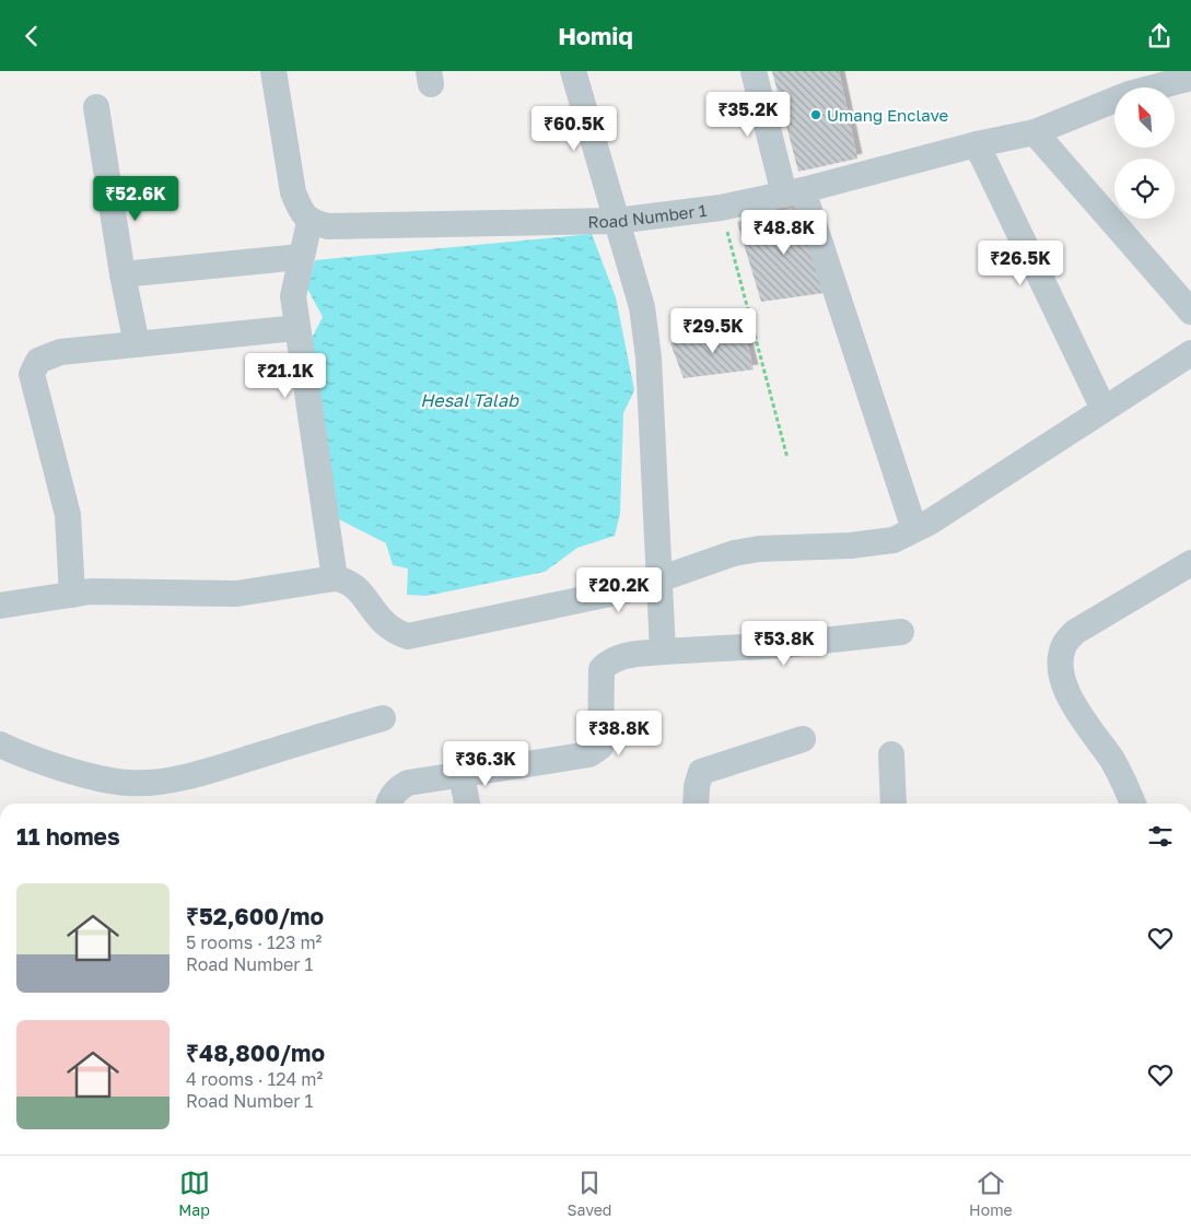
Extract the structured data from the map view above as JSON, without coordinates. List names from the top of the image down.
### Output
{
  "streets": {
    "street": ["Road Number 1"]
  },
  "water": ["Hesal Talab"],
  "places": ["Umang Enclave"],
  "north": "top left",
  "page": {
    "header": "Homiq",
    "price": [
      "₹35.2K",
      "₹60.5K",
      "₹52.6K",
      "₹48.8K",
      "₹26.5K",
      "₹29.5K",
      "₹21.1K",
      "₹20.2K",
      "₹53.8K",
      "₹38.8K",
      "₹36.3K"
    ],
    "heading": "11 homes",
    "list": [
      {
        "name": "₹52,600/mo",
        "note": "5 rooms · 123 m² · Road Number 1"
      },
      {
        "name": "₹48,800/mo",
        "note": "4 rooms · 124 m² · Road Number 1"
      }
    ],
    "tabs": ["Map", "Saved", "Home"]
  }
}
